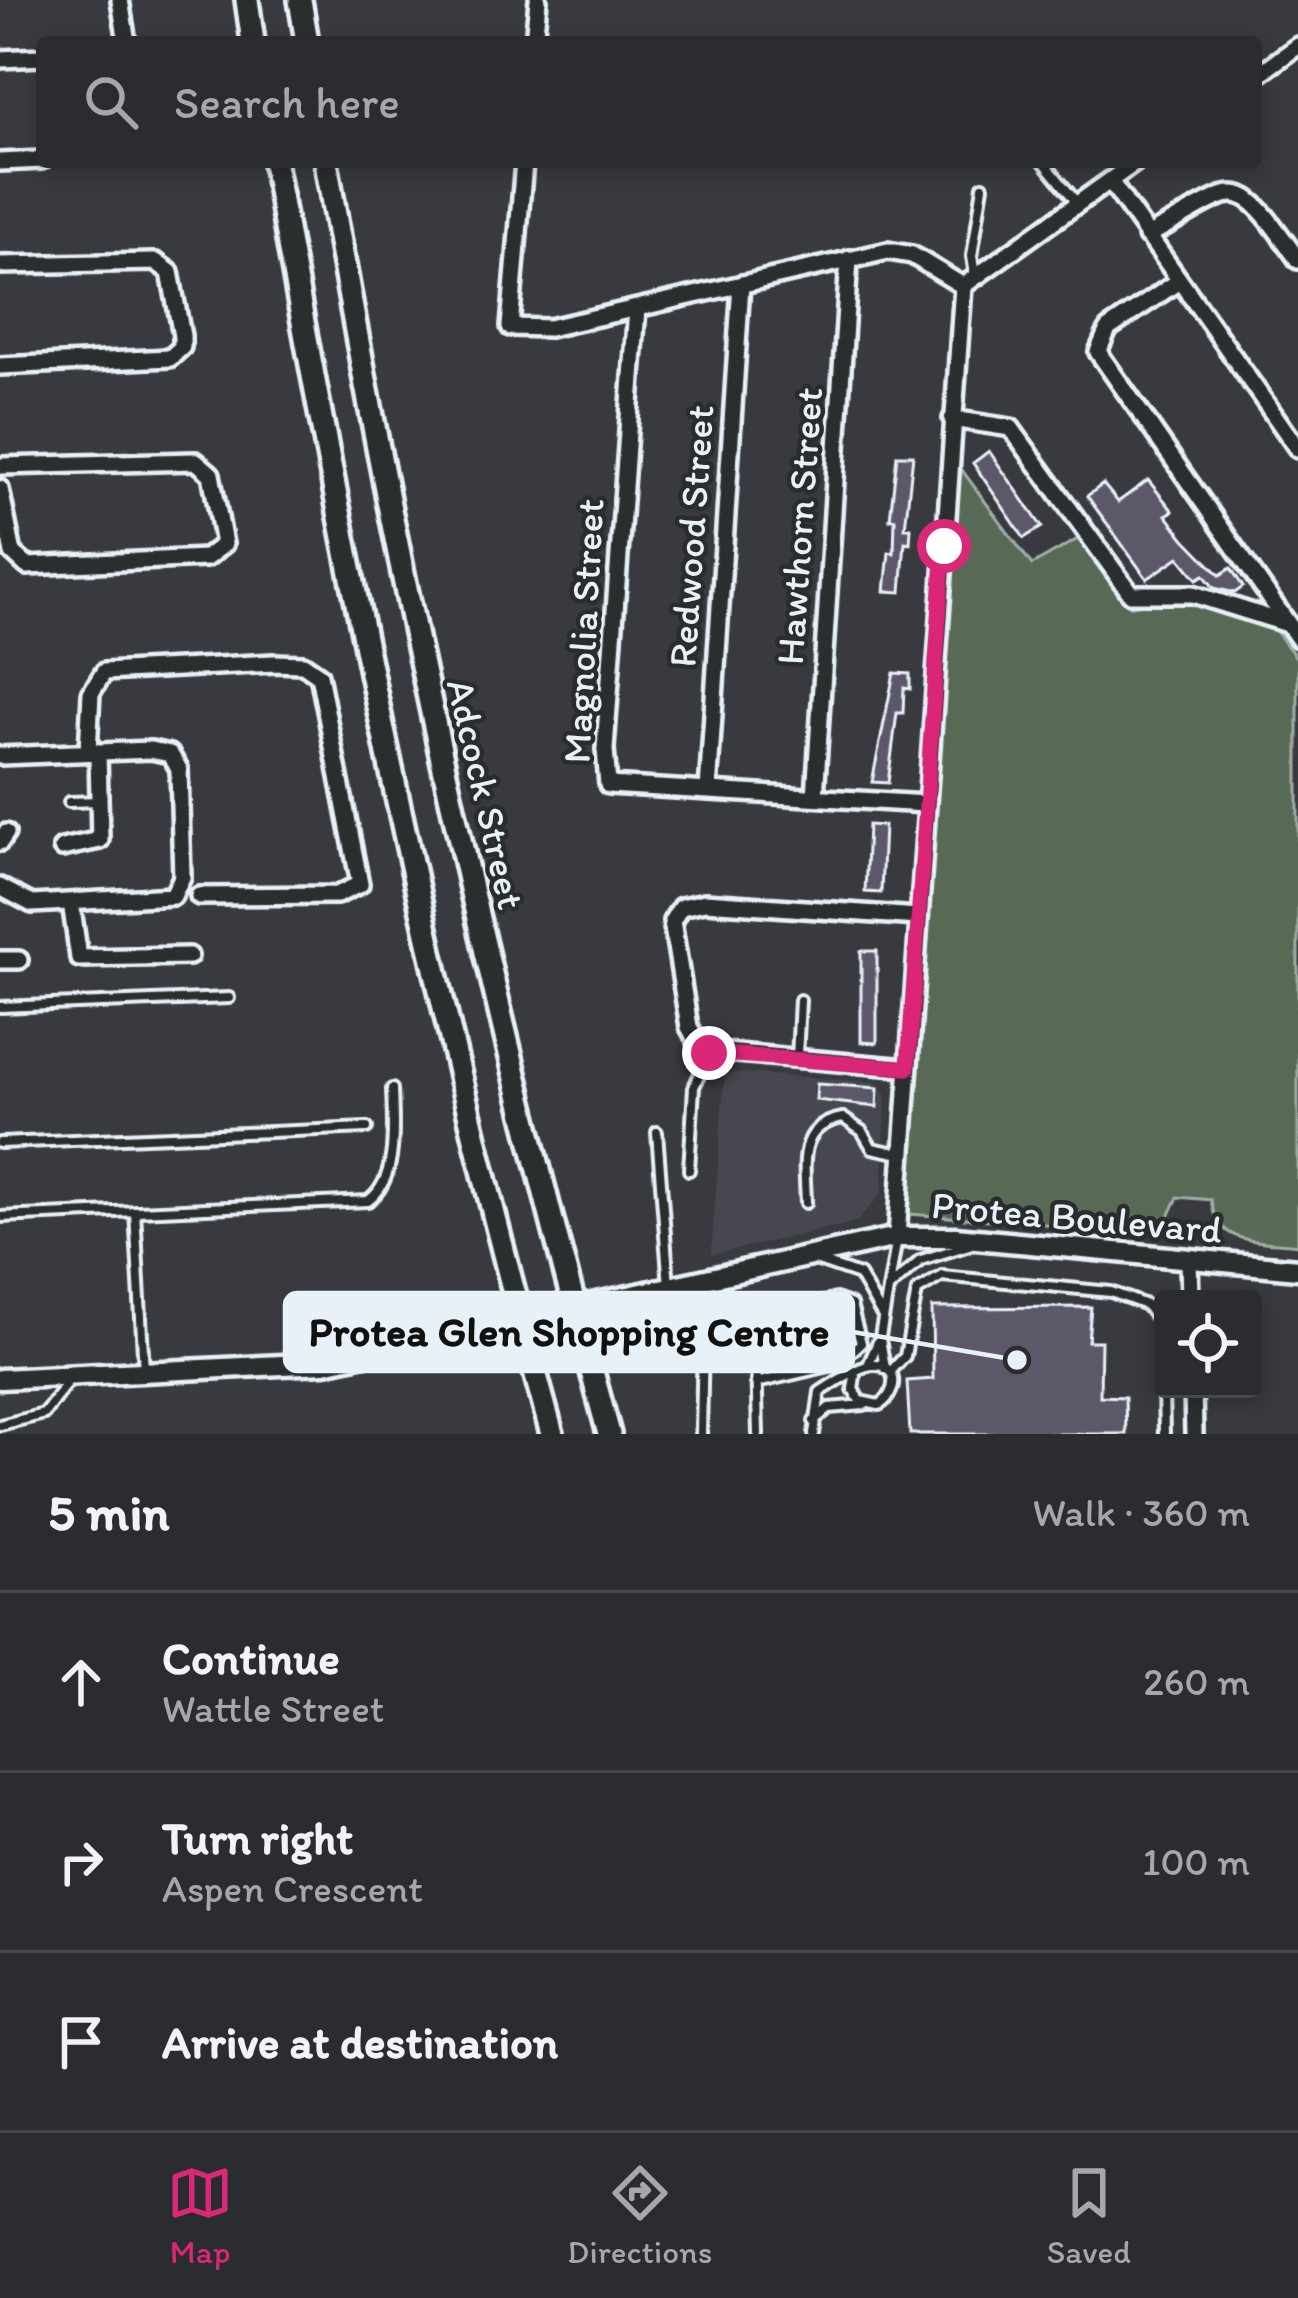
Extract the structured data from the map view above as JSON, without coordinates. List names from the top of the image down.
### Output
{
  "streets": {
    "main road": ["Adcock Street"],
    "street": [
      "Hawthorn Street",
      "Redwood Street",
      "Magnolia Street",
      "Protea Boulevard"
    ]
  },
  "crossings": [
    ["Hawthorn Street", "Magnolia Street"],
    ["Redwood Street", "Magnolia Street"],
    ["Adcock Street", "Protea Boulevard"]
  ],
  "places": ["Protea Glen Shopping Centre"],
  "page": {
    "search": "Search here",
    "heading": ["5 min", "Walk · 360 m"],
    "list": [
      ["Continue", "Wattle Street", "260 m"],
      ["Turn right", "Aspen Crescent", "100 m"],
      "Arrive at destination"
    ],
    "nav": ["Map", "Directions", "Saved"]
  }
}
